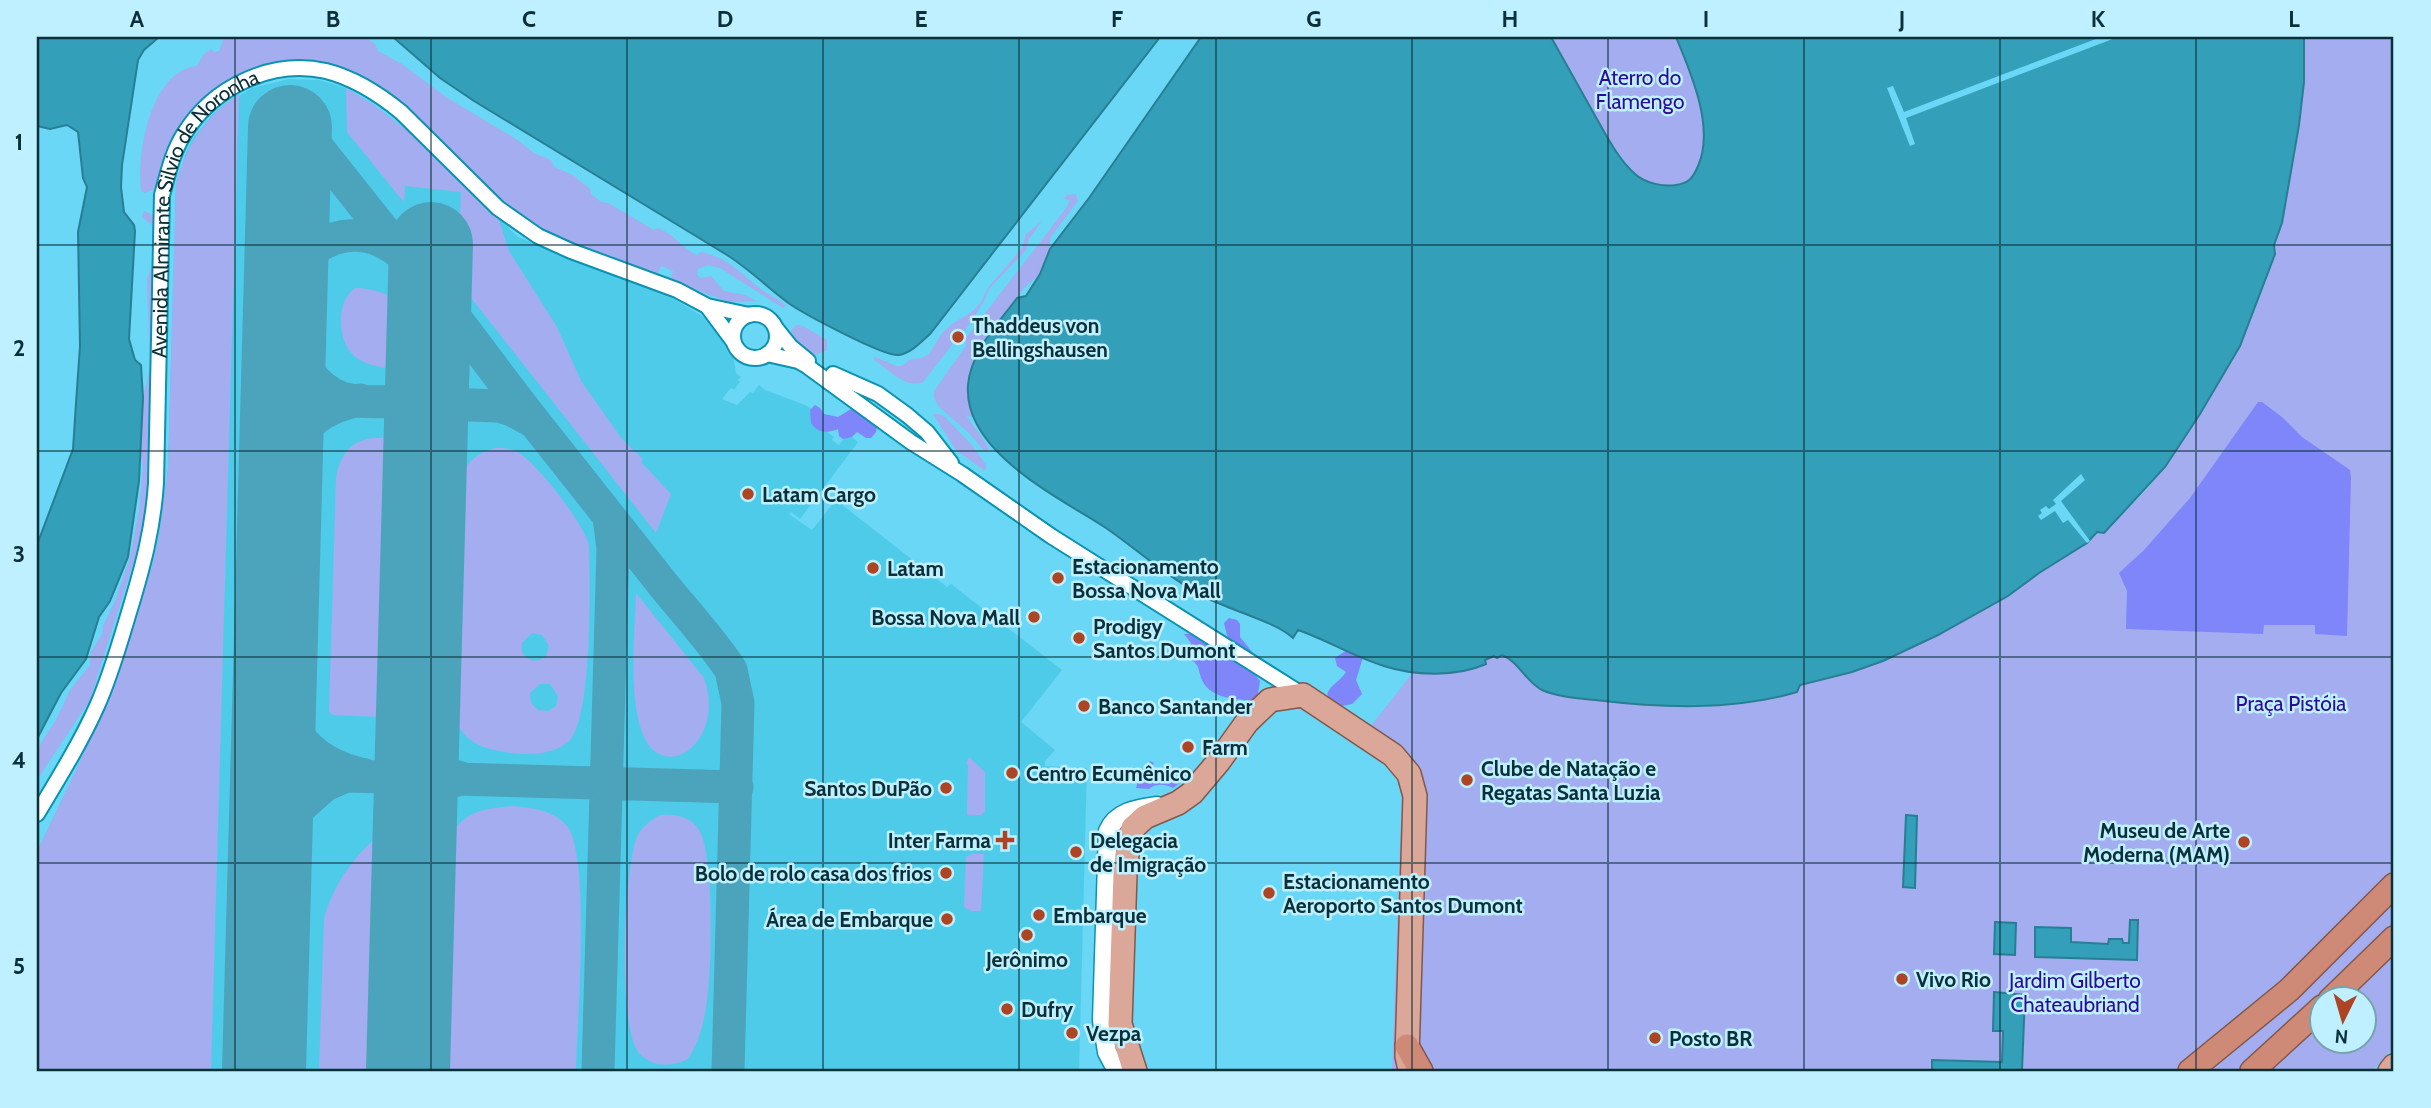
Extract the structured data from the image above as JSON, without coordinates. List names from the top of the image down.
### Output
{
  "streets": {
    "main road": ["Avenida Almirante Silvio de Noronha"]
  },
  "parks": ["Aterro do Flamengo", "Praça Pistóia", "Jardim Gilberto Chateaubriand"],
  "places": {
    "other": [
      "Thaddeus von Bellingshausen",
      "Latam Cargo",
      "Latam",
      "Estacionamento Bossa Nova Mall",
      "Bossa Nova Mall",
      "Prodigy Santos Dumont",
      "Banco Santander",
      "Farm",
      "Centro Ecumênico",
      "Clube de Natação e Regatas Santa Luzia",
      "Santos DuPão",
      "Museu de Arte Moderna (MAM)",
      "Delegacia de Imigração",
      "Bolo de rolo casa dos frios",
      "Estacionamento Aeroporto Santos Dumont",
      "Embarque",
      "Área de Embarque",
      "Jerônimo",
      "Vivo Rio",
      "Dufry",
      "Vezpa",
      "Posto BR"
    ],
    "health": ["Inter Farma"]
  },
  "north": "bottom",
  "grid": {
    "columns": [
      "A",
      "B",
      "C",
      "D",
      "E",
      "F",
      "G",
      "H",
      "I",
      "J",
      "K",
      "L"
    ],
    "rows": [
      "1",
      "2",
      "3",
      "4",
      "5"
    ]
  }
}
